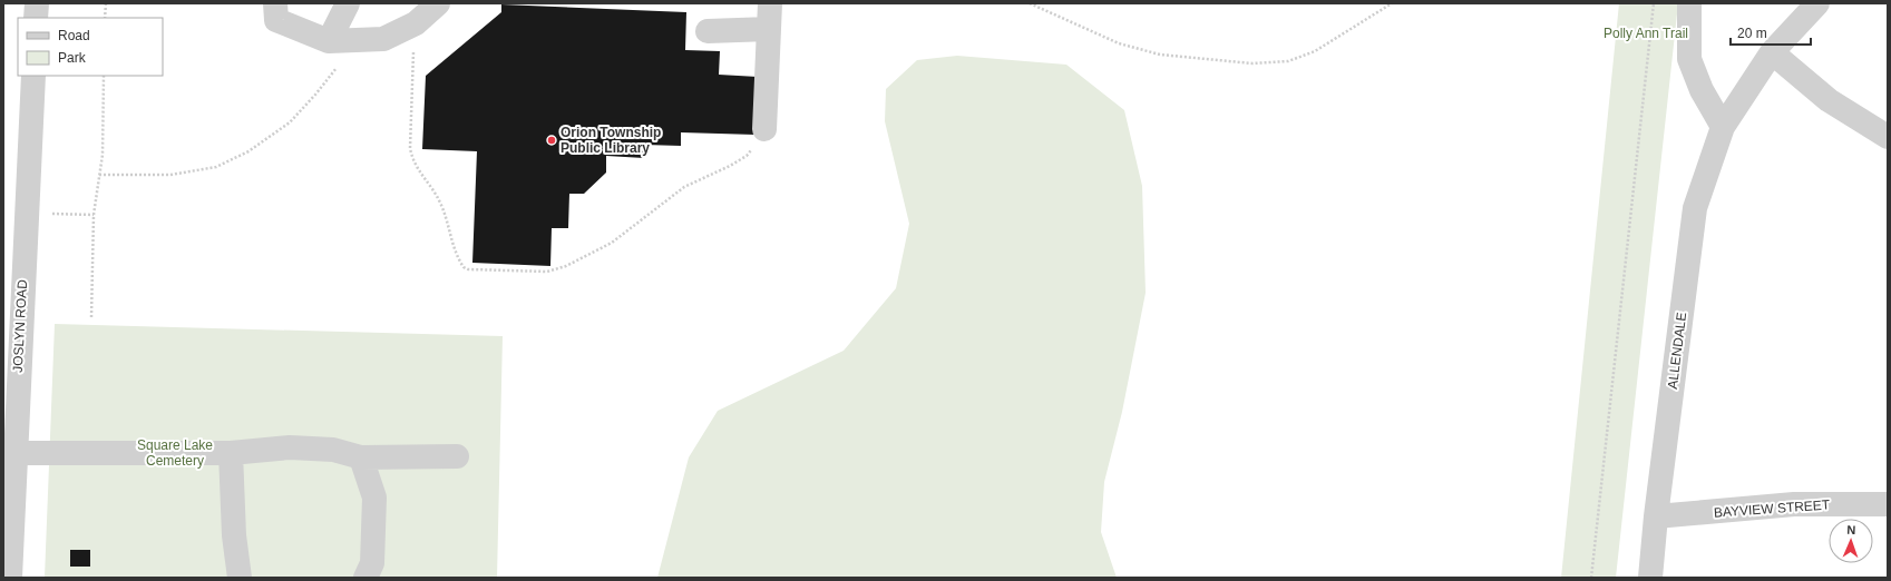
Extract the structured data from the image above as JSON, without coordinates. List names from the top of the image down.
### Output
{
  "streets": {
    "street": ["JOSLYN ROAD", "ALLENDALE", "BAYVIEW STREET"]
  },
  "crossings": [
    ["ALLENDALE", "BAYVIEW STREET"]
  ],
  "parks": ["Polly Ann Trail", "Square Lake Cemetery"],
  "places": ["Orion Township Public Library"],
  "legend": ["Road", "Park"],
  "scale_bar": "20 m",
  "north": "top"
}
